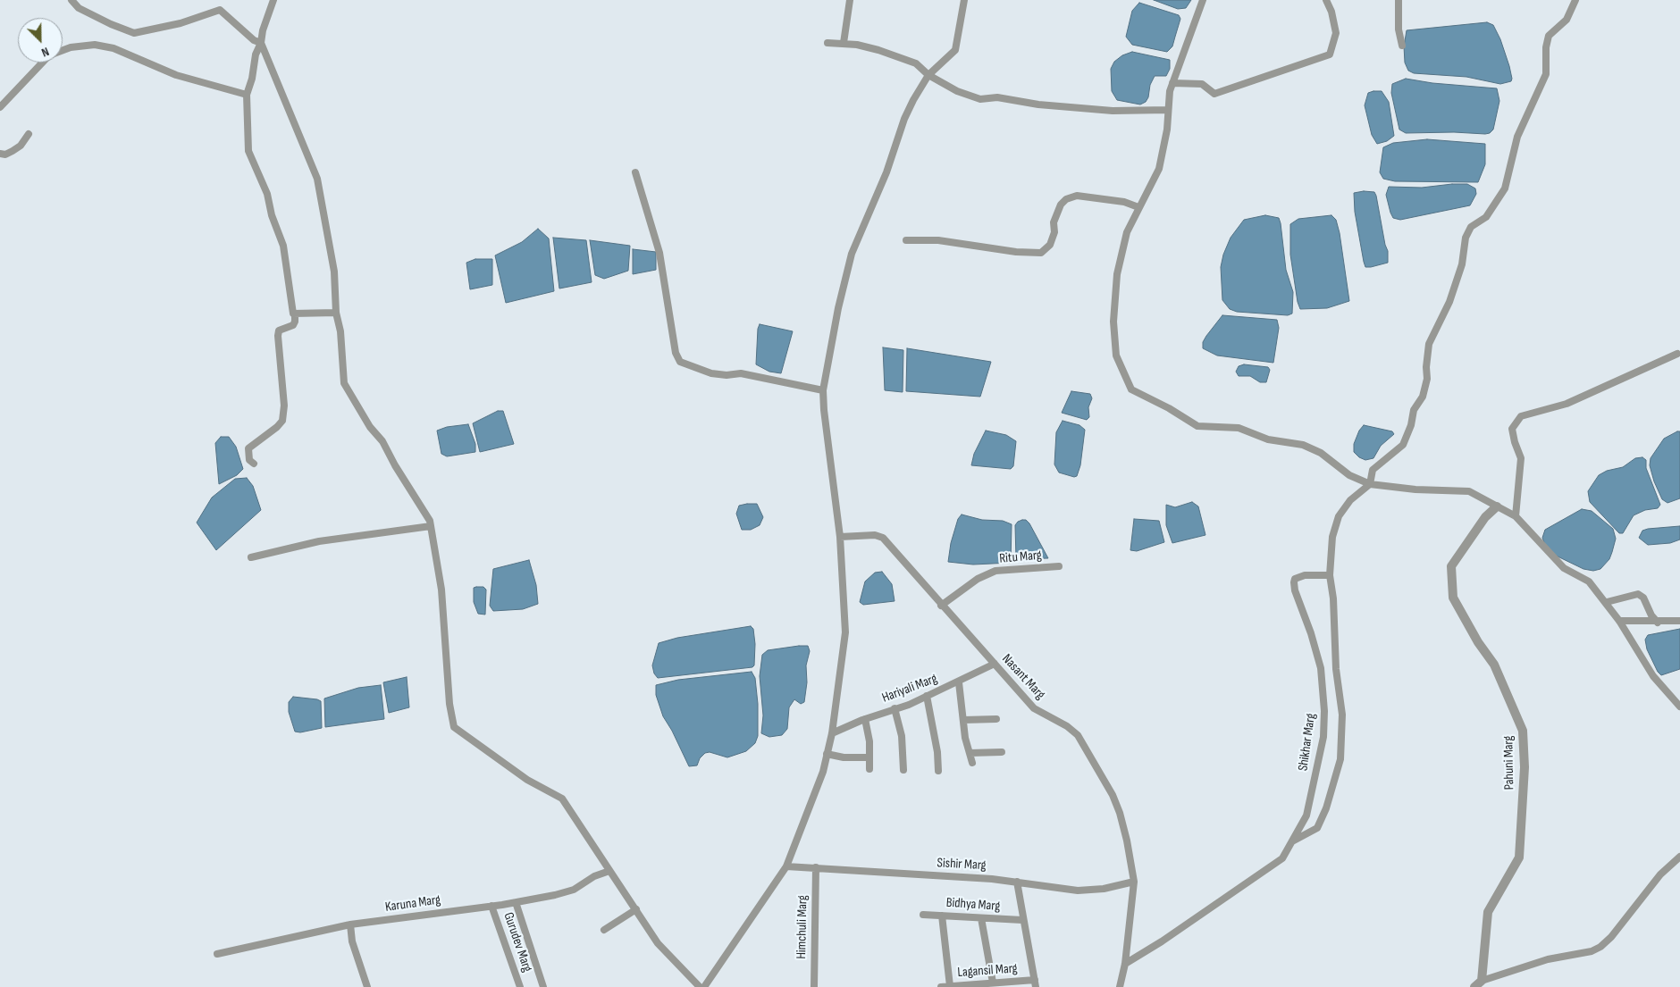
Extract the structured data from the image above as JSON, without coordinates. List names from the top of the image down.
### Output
{
  "streets": {
    "street": [
      "Ritu Marg",
      "Nasant Marg",
      "Hariyali Marg",
      "Shikhar Marg",
      "Pahuni Marg",
      "Sishir Marg",
      "Karuna Marg",
      "Bidhya Marg",
      "Himchuli Marg",
      "Gurudev Marg",
      "Lagansil Marg"
    ]
  },
  "crossings": [
    ["Ritu Marg", "Nasant Marg"],
    ["Nasant Marg", "Hariyali Marg"],
    ["Nasant Marg", "Shikhar Marg"],
    ["Nasant Marg", "Sishir Marg"],
    ["Sishir Marg", "Himchuli Marg"],
    ["Karuna Marg", "Gurudev Marg"]
  ],
  "north": "bottom right"
}
